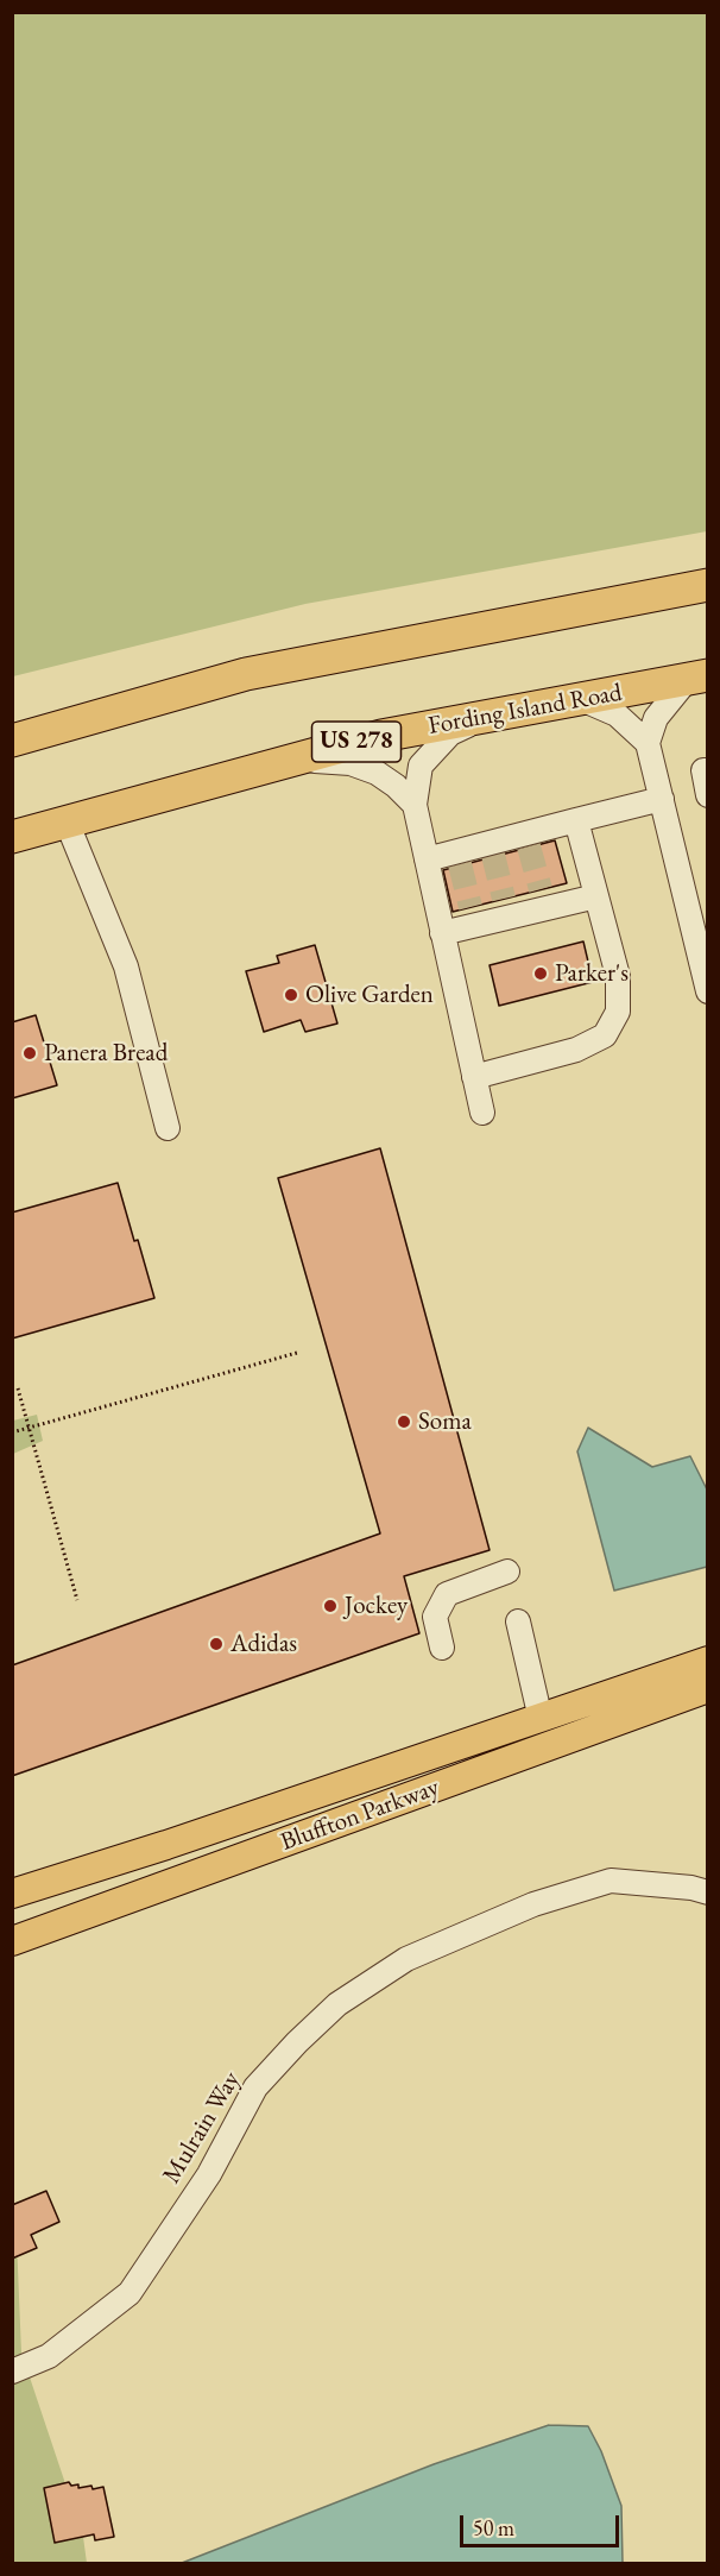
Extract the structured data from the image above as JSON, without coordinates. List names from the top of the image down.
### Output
{
  "streets": {
    "highway": ["Fording Island Road", "US 278"],
    "main road": ["Bluffton Parkway"],
    "street": ["Mulrain Way"]
  },
  "places": [
    "Parker's",
    "Olive Garden",
    "Panera Bread",
    "Soma",
    "Jockey",
    "Adidas"
  ],
  "scale_bar": "50 m"
}
